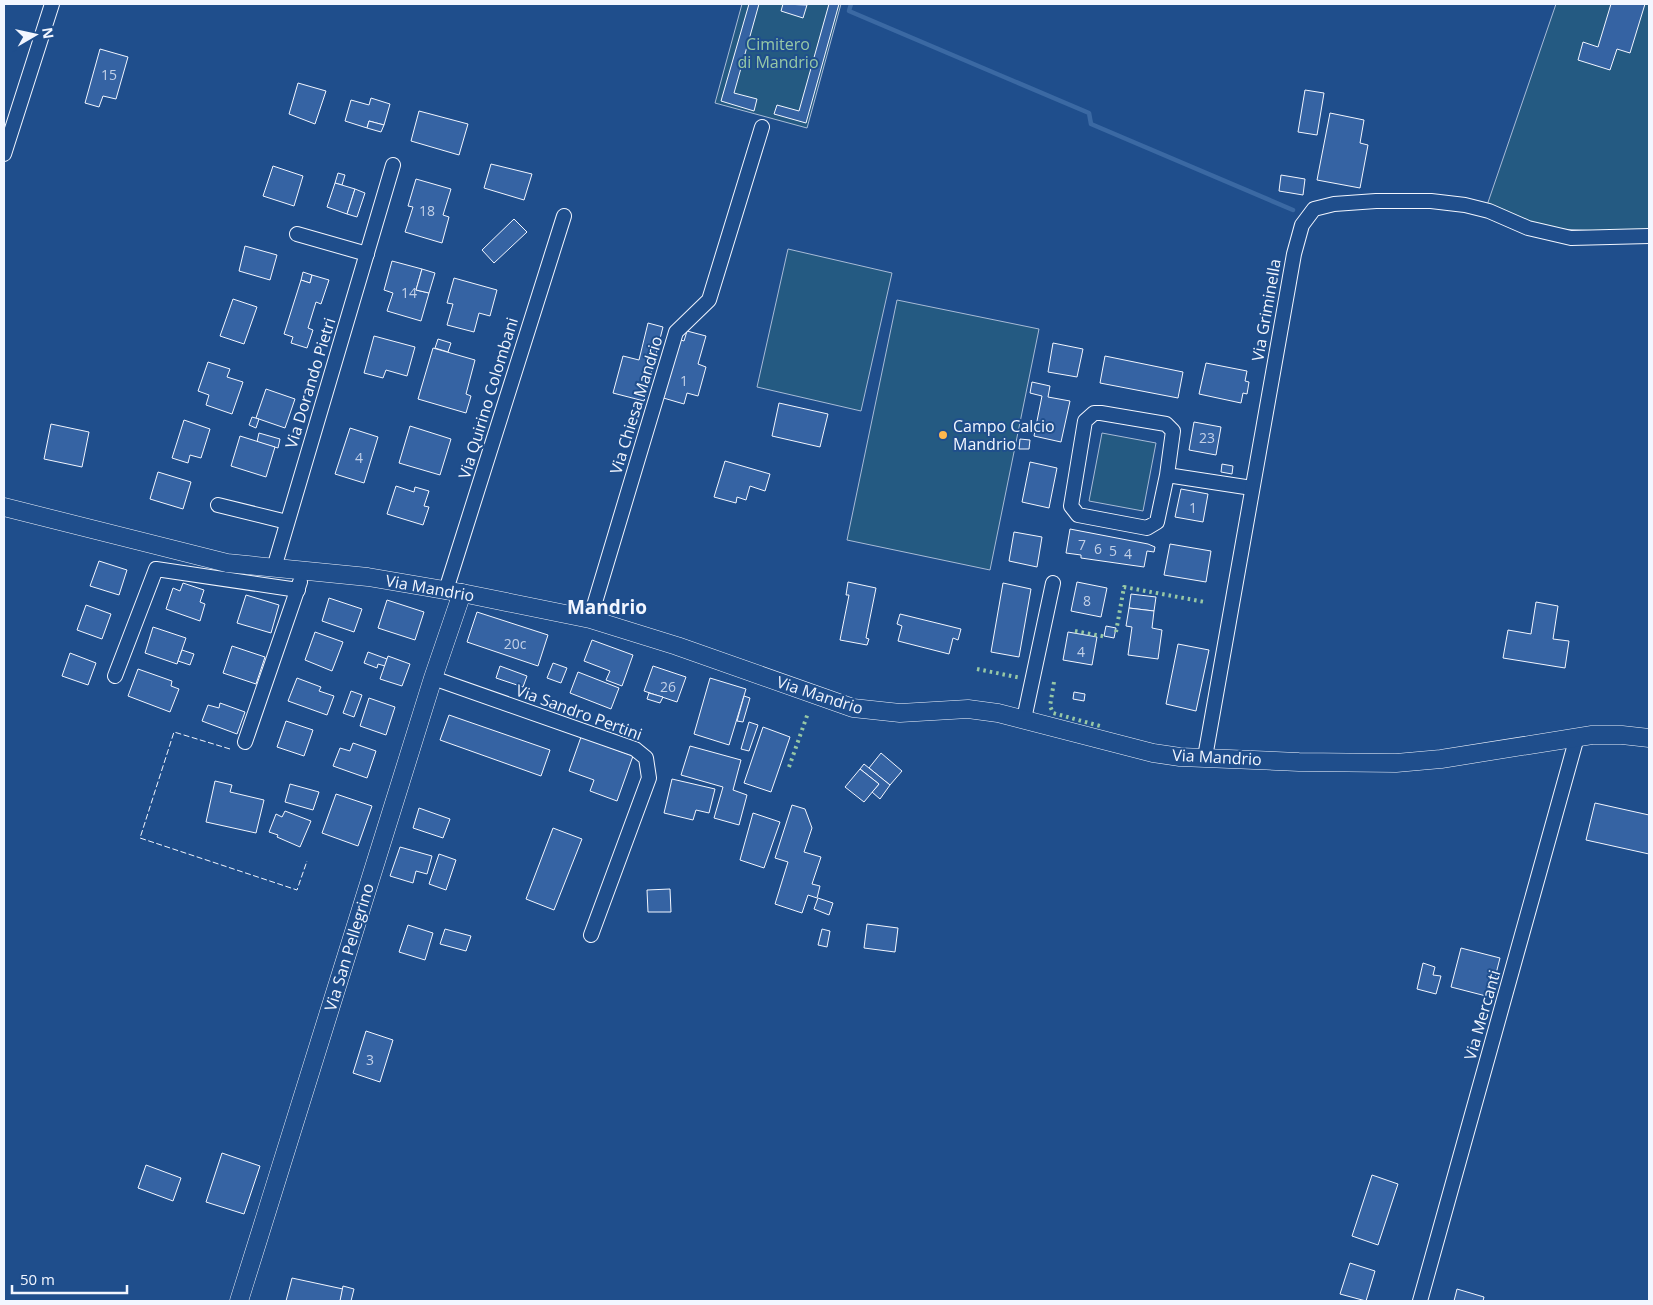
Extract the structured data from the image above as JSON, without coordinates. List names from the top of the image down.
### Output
{
  "streets": {
    "street": [
      "Via Griminella",
      "Via Dorando Pietri",
      "Via Quirino Colombani",
      "Via Chiesa Mandrio",
      "Via Mandrio",
      "Via Sandro Pertini",
      "Via San Pellegrino",
      "Via Mercanti"
    ]
  },
  "crossings": [
    ["Via Griminella", "Via Mandrio"],
    ["Via Dorando Pietri", "Via Mandrio"],
    ["Via Quirino Colombani", "Via Mandrio"],
    ["Via Quirino Colombani", "Via San Pellegrino"],
    ["Via Chiesa Mandrio", "Via Mandrio"],
    ["Via Mandrio", "Via San Pellegrino"],
    ["Via Mandrio", "Via Mercanti"],
    ["Via Sandro Pertini", "Via San Pellegrino"]
  ],
  "districts": ["Mandrio"],
  "parks": ["Cimitero di Mandrio"],
  "places": ["Campo Calcio Mandrio"],
  "house_numbers": [
    "15",
    "18",
    "14",
    "1",
    "23",
    "4",
    "1",
    "7",
    "6",
    "5",
    "4",
    "8",
    "20c",
    "4",
    "26",
    "3"
  ],
  "scale_bar": "50 m",
  "north": "right"
}
